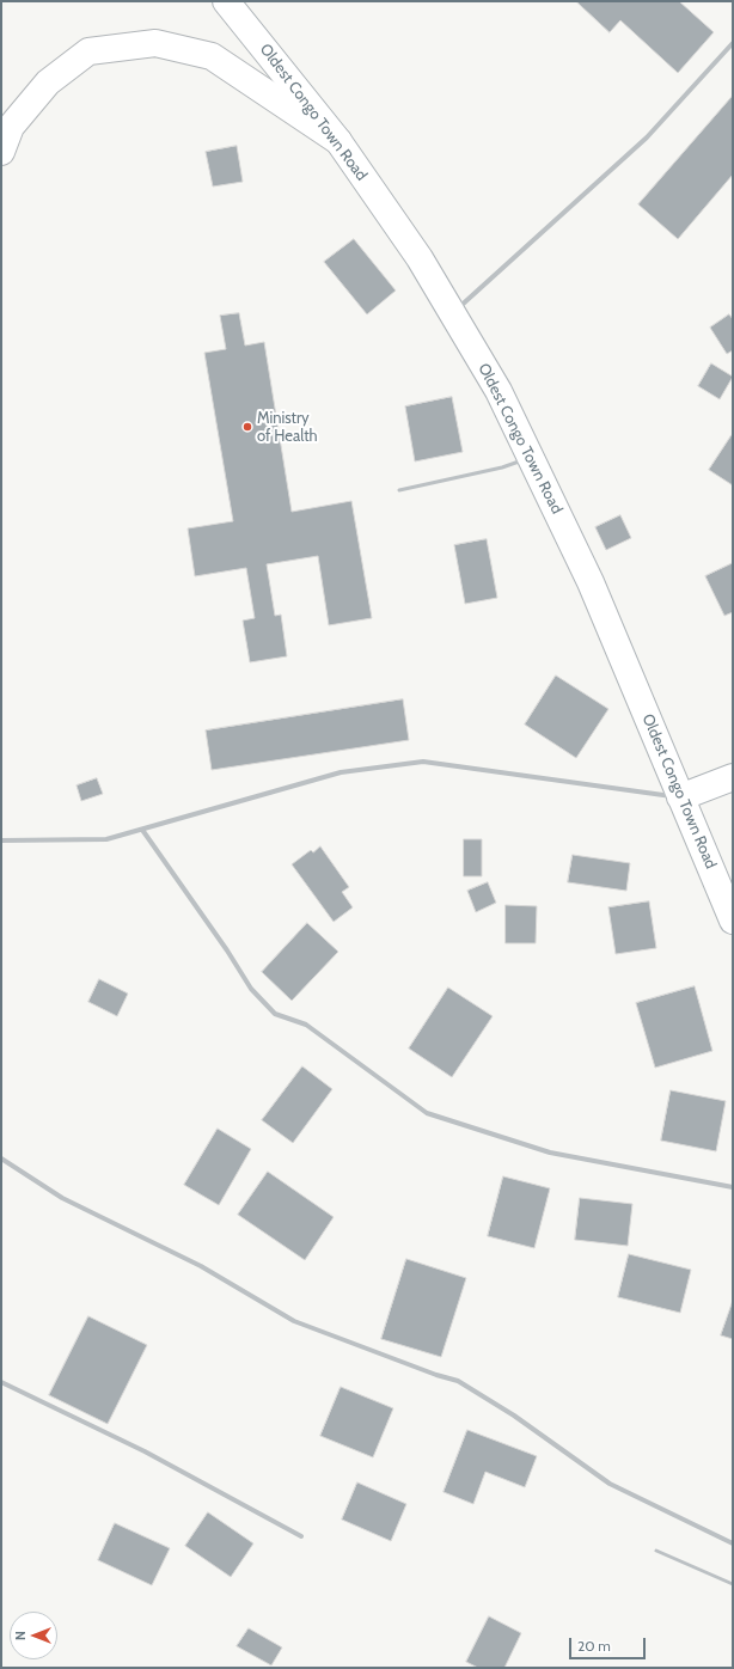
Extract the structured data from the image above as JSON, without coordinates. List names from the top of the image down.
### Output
{
  "streets": {
    "main road": ["Oldest Congo Town Road"]
  },
  "places": ["Ministry of Health"],
  "scale_bar": "20 m",
  "north": "left"
}
